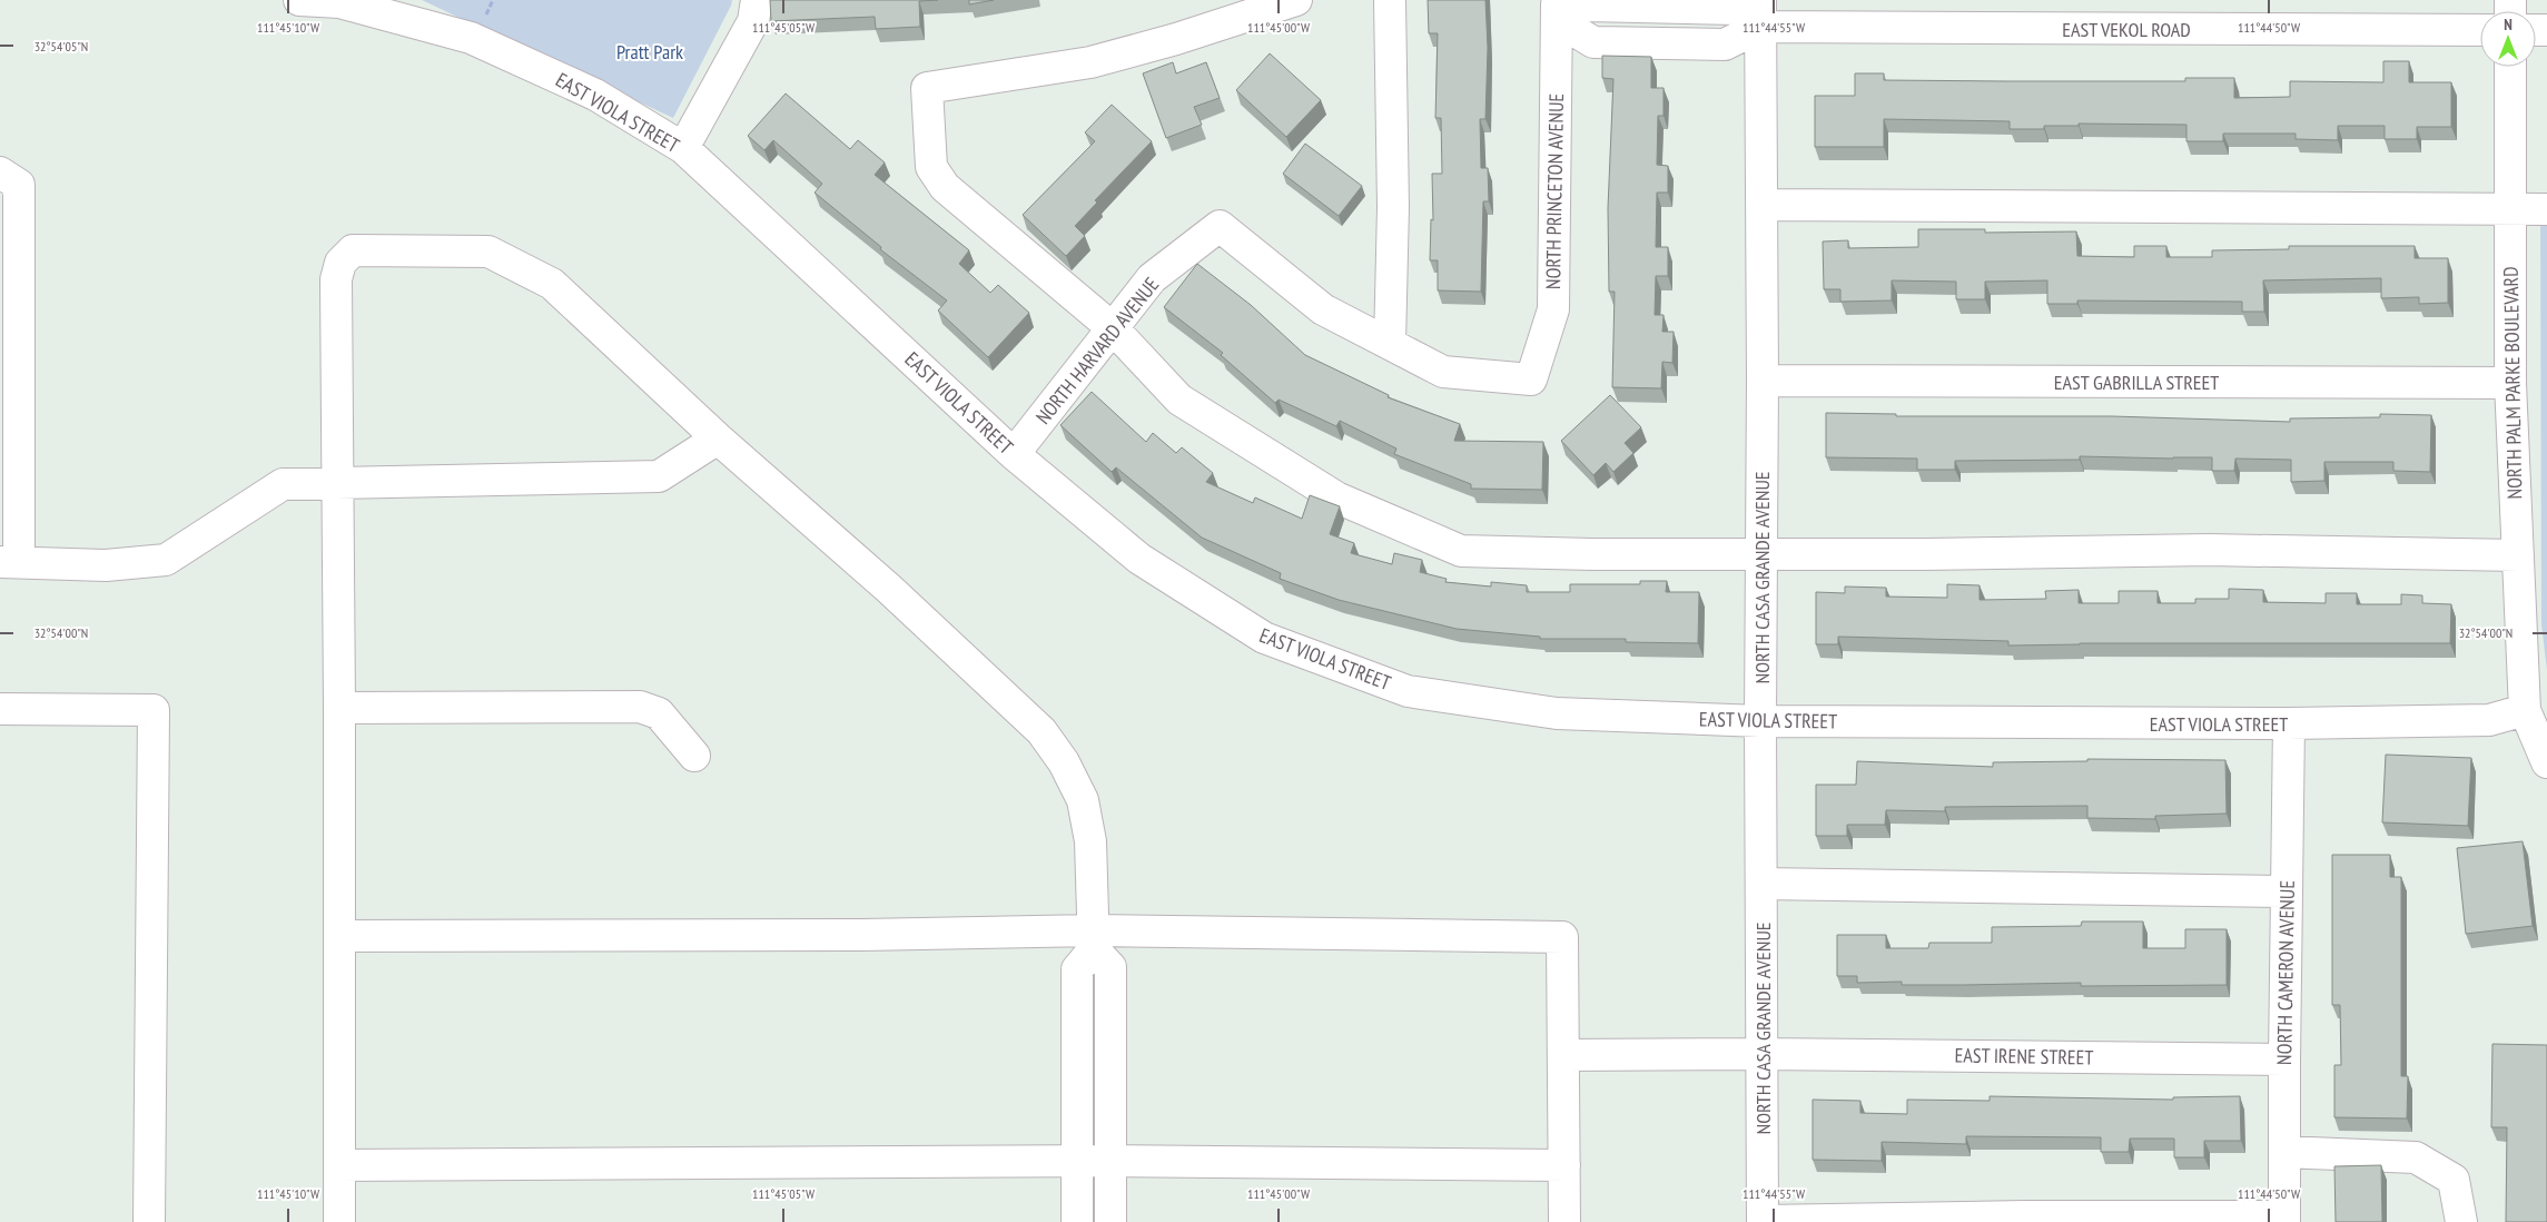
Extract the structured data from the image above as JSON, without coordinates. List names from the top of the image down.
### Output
{
  "streets": {
    "street": [
      "EAST VEKOL ROAD",
      "EAST VIOLA STREET",
      "NORTH PRINCETON AVENUE",
      "NORTH HARVARD AVENUE",
      "EAST GABRILLA STREET",
      "NORTH PALM PARKE BOULEVARD",
      "NORTH CASA GRANDE AVENUE",
      "NORTH CAMERON AVENUE",
      "EAST IRENE STREET"
    ]
  },
  "crossings": [
    ["EAST VEKOL ROAD", "NORTH CASA GRANDE AVENUE"],
    ["EAST VIOLA STREET", "NORTH HARVARD AVENUE"],
    ["EAST VIOLA STREET", "NORTH PALM PARKE BOULEVARD"],
    ["EAST VIOLA STREET", "NORTH CASA GRANDE AVENUE"],
    ["EAST VIOLA STREET", "NORTH CAMERON AVENUE"],
    ["NORTH PRINCETON AVENUE", "NORTH HARVARD AVENUE"],
    ["EAST GABRILLA STREET", "NORTH PALM PARKE BOULEVARD"],
    ["EAST GABRILLA STREET", "NORTH CASA GRANDE AVENUE"],
    ["NORTH CASA GRANDE AVENUE", "EAST IRENE STREET"],
    ["NORTH CAMERON AVENUE", "EAST IRENE STREET"]
  ],
  "parks": ["Pratt Park"],
  "north": "top",
  "coordinates": [
    "111°45'10\"W",
    "111°45'05\"W",
    "111°45'00\"W",
    "111°44'55\"W",
    "111°44'50\"W",
    "32°54'05\"N",
    "32°54'00\"N"
  ]
}
